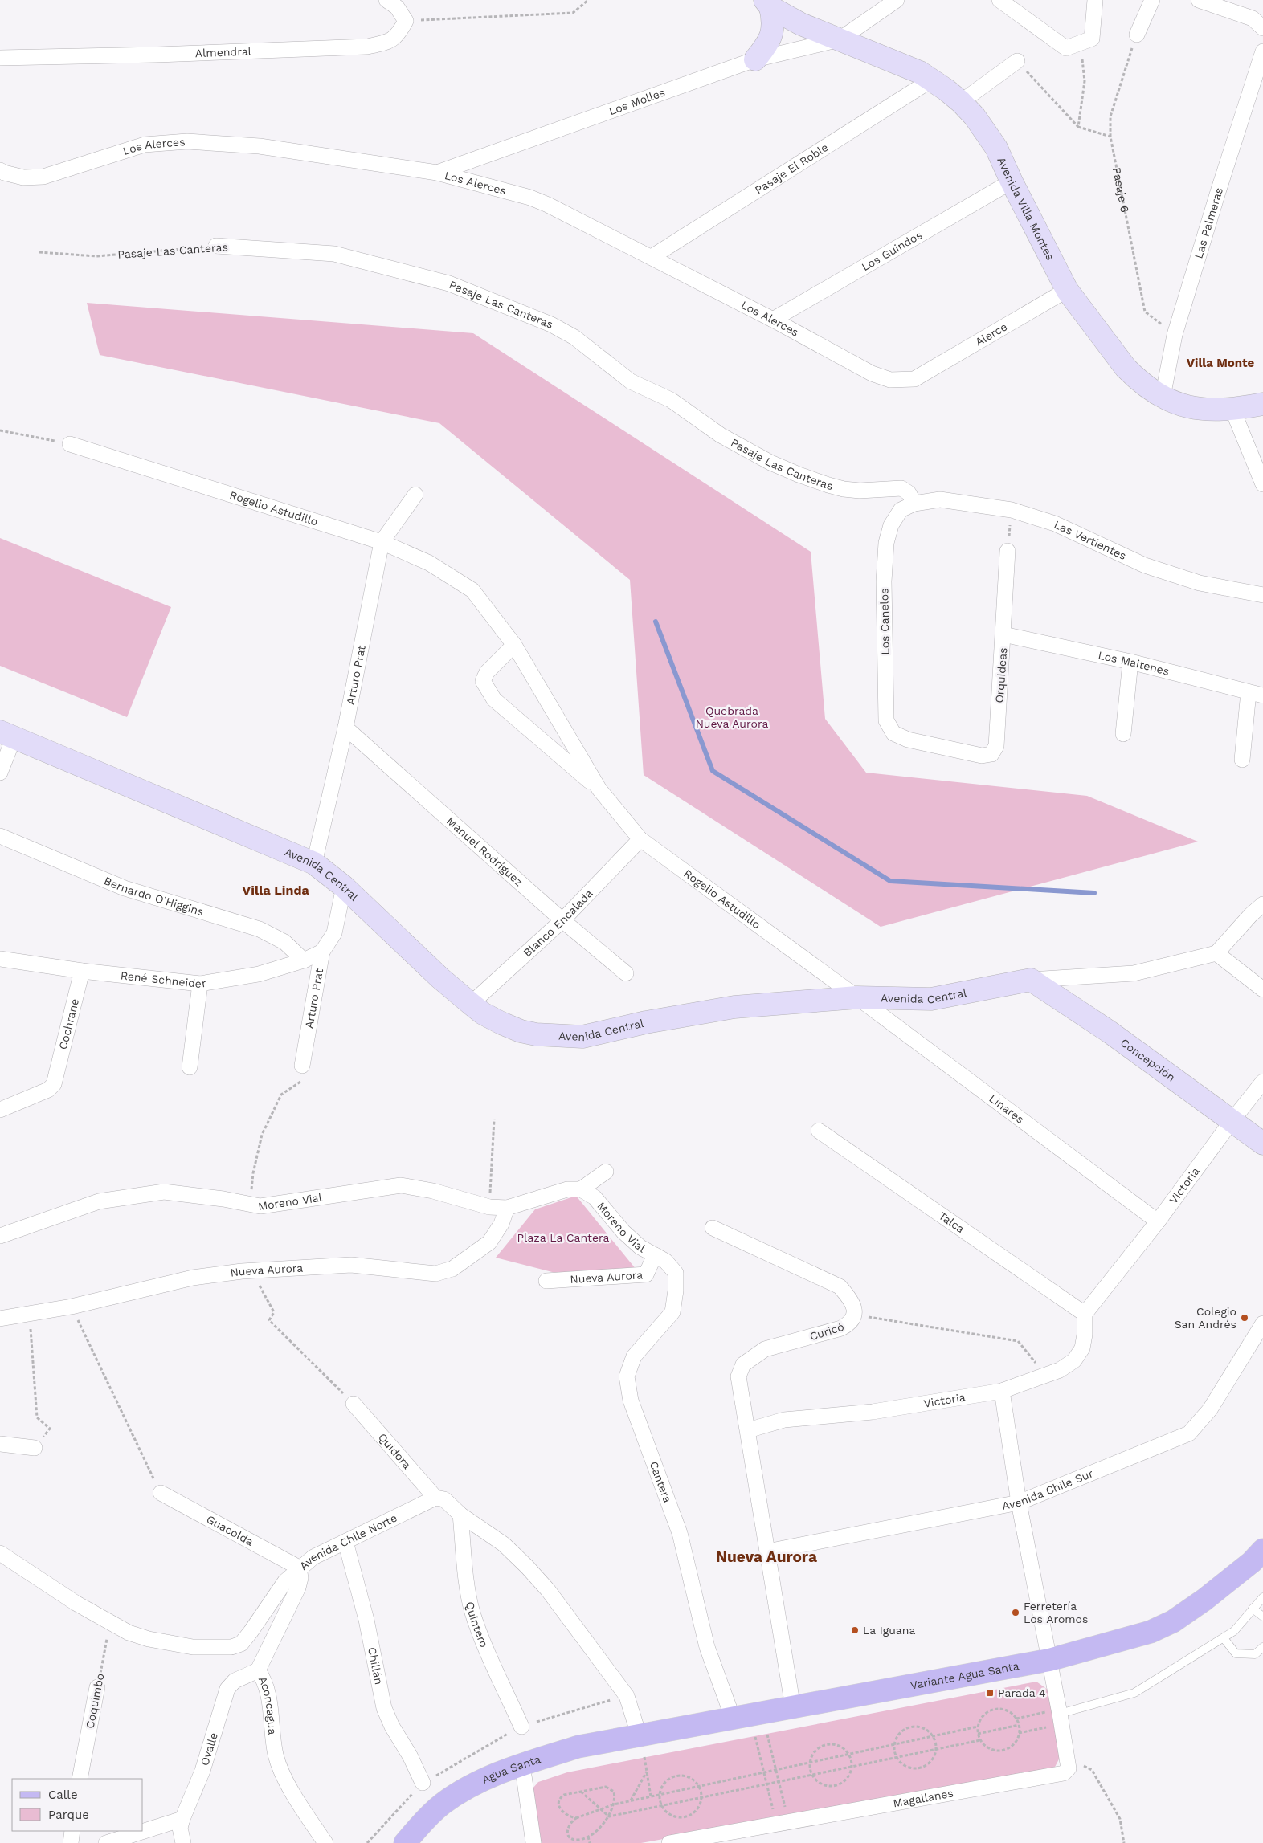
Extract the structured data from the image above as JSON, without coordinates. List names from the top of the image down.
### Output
{
  "streets": {
    "main road": ["Variante Agua Santa", "Agua Santa"],
    "street": [
      "Almendral",
      "Los Molles",
      "Los Alerces",
      "Pasaje El Roble",
      "Avenida Villa Montes",
      "Las Palmeras",
      "Pasaje Las Canteras",
      "Los Guindos",
      "Alerce",
      "Rogelio Astudillo",
      "Las Vertientes",
      "Los Canelos",
      "Los Maitenes",
      "Arturo Prat",
      "Orquideas",
      "Manuel Rodríguez",
      "Avenida Central",
      "Bernardo O’Higgins",
      "Blanco Encalada",
      "René Schneider",
      "Cochrane",
      "Concepción",
      "Linares",
      "Victoria",
      "Moreno Vial",
      "Talca",
      "Nueva Aurora",
      "Curicó",
      "Quidora",
      "Cantera",
      "Avenida Chile Sur",
      "Guacolda",
      "Avenida Chile Norte",
      "Quintero",
      "Chillán",
      "Coquimbo",
      "Aconcagua",
      "Ovalle",
      "Magallanes"
    ],
    "path": ["Pasaje 6"]
  },
  "crossings": [
    ["Los Molles", "Los Alerces"],
    ["Los Molles", "Avenida Villa Montes"],
    ["Los Alerces", "Pasaje El Roble"],
    ["Los Alerces", "Los Guindos"],
    ["Los Alerces", "Alerce"],
    ["Pasaje El Roble", "Avenida Villa Montes"],
    ["Pasaje 6", "Las Palmeras"],
    ["Avenida Villa Montes", "Las Palmeras"],
    ["Avenida Villa Montes", "Los Guindos"],
    ["Avenida Villa Montes", "Alerce"],
    ["Pasaje Las Canteras", "Las Vertientes"],
    ["Pasaje Las Canteras", "Los Canelos"],
    ["Rogelio Astudillo", "Arturo Prat"],
    ["Rogelio Astudillo", "Avenida Central"],
    ["Rogelio Astudillo", "Blanco Encalada"],
    ["Rogelio Astudillo", "Linares"],
    ["Las Vertientes", "Los Canelos"],
    ["Los Canelos", "Orquideas"],
    ["Los Maitenes", "Orquideas"],
    ["Arturo Prat", "Manuel Rodríguez"],
    ["Arturo Prat", "Avenida Central"],
    ["Arturo Prat", "René Schneider"],
    ["Manuel Rodríguez", "Blanco Encalada"],
    ["Avenida Central", "Blanco Encalada"],
    ["Avenida Central", "Concepción"],
    ["Avenida Central", "Linares"],
    ["Bernardo O’Higgins", "René Schneider"],
    ["René Schneider", "Cochrane"],
    ["Concepción", "Victoria"],
    ["Linares", "Victoria"],
    ["Victoria", "Talca"],
    ["Victoria", "Curicó"],
    ["Moreno Vial", "Nueva Aurora"],
    ["Moreno Vial", "Cantera"],
    ["Nueva Aurora", "Cantera"],
    ["Quidora", "Avenida Chile Norte"],
    ["Cantera", "Variante Agua Santa"],
    ["Guacolda", "Avenida Chile Norte"],
    ["Guacolda", "Aconcagua"],
    ["Avenida Chile Norte", "Chillán"],
    ["Avenida Chile Norte", "Coquimbo"],
    ["Avenida Chile Norte", "Aconcagua"],
    ["Variante Agua Santa", "Agua Santa"],
    ["Aconcagua", "Ovalle"]
  ],
  "districts": ["Villa Monte", "Villa Linda", "Nueva Aurora"],
  "parks": ["Quebrada Nueva Aurora", "Plaza La Cantera"],
  "places": {
    "other": ["Colegio San Andrés", "Ferretería Los Aromos", "La Iguana"],
    "transit": ["Parada 4"]
  },
  "legend": ["Calle", "Parque"]
}
